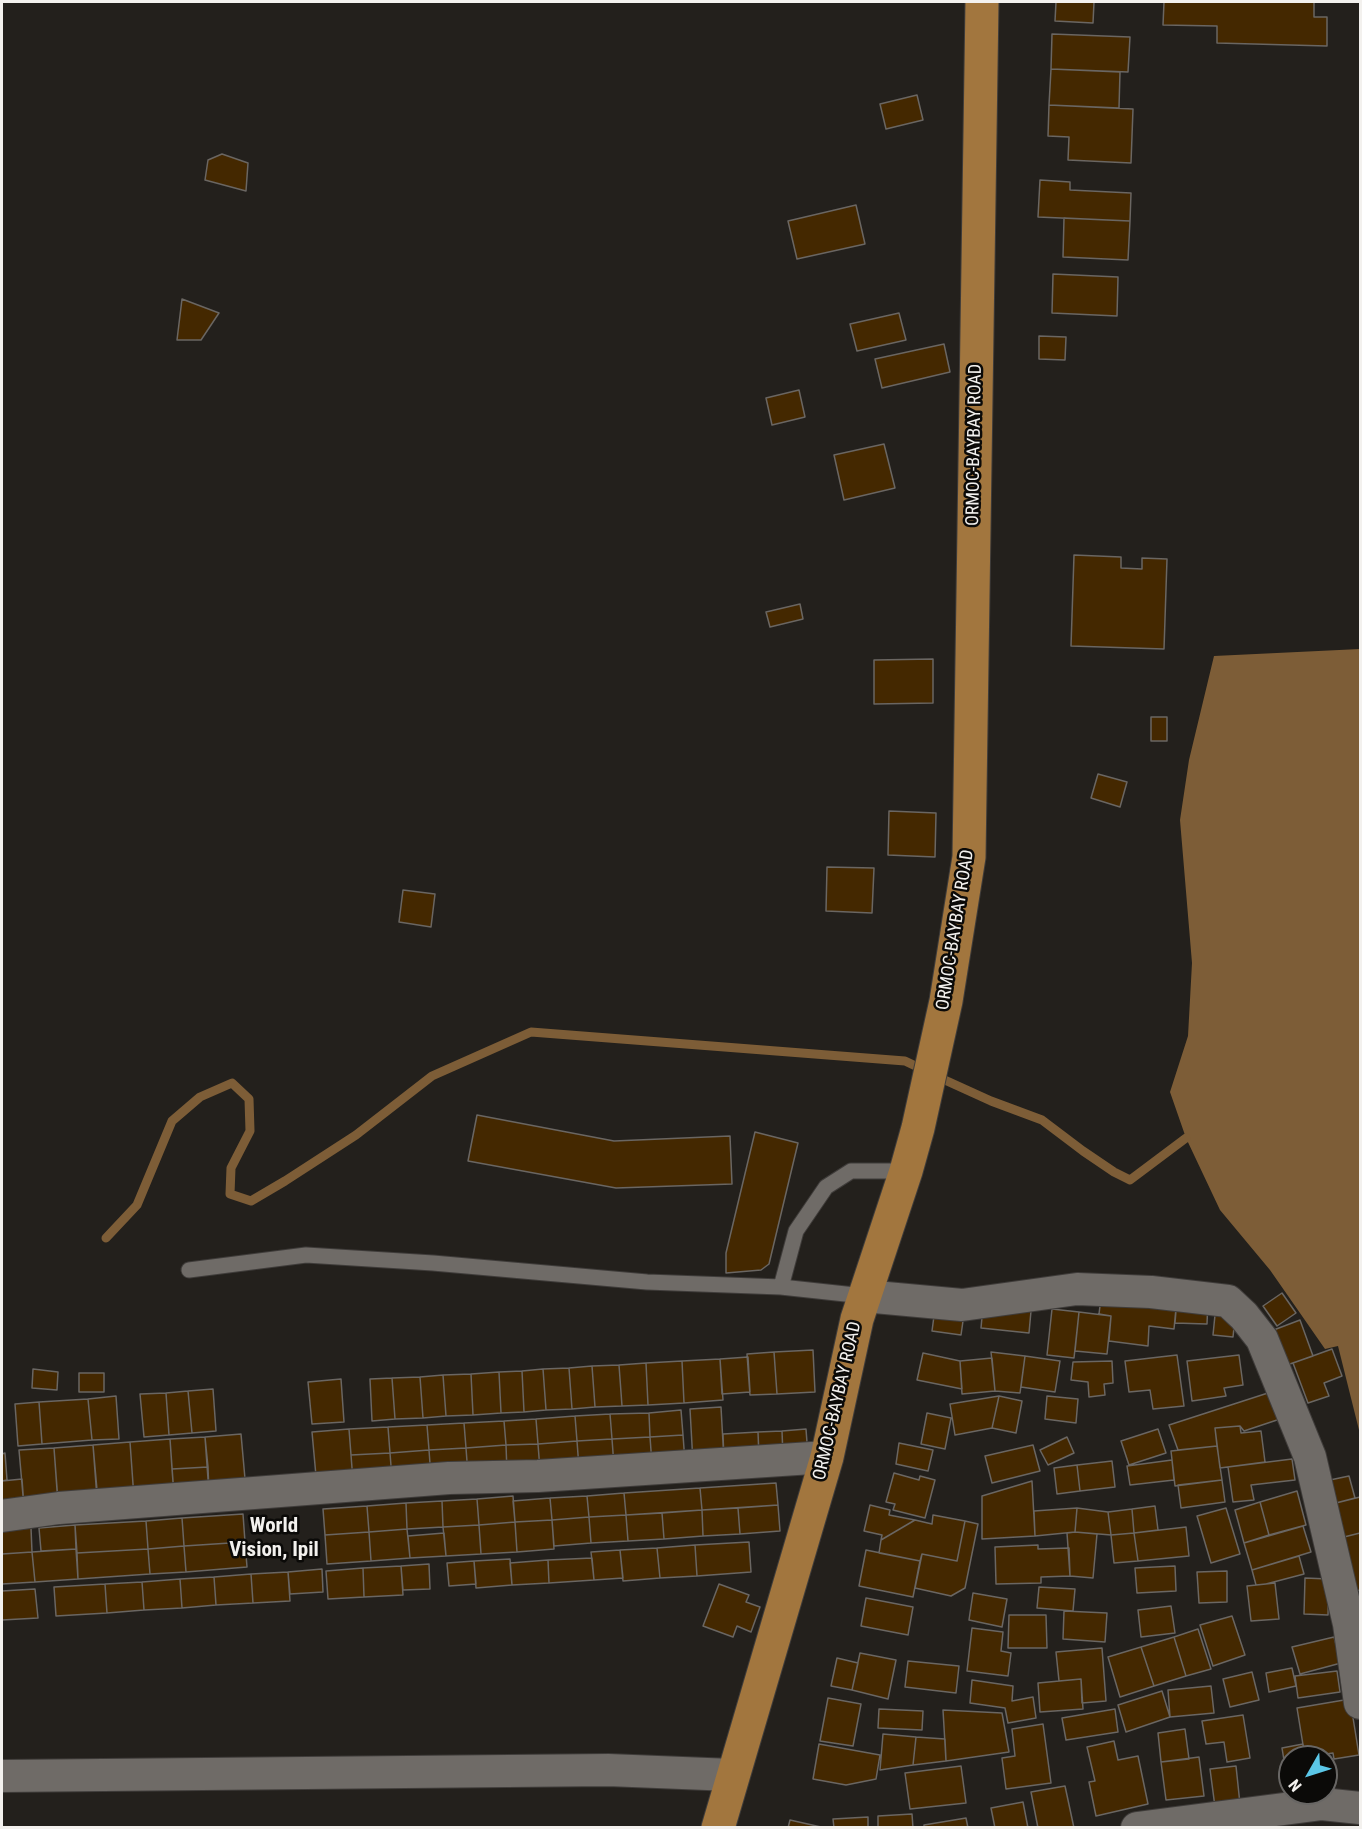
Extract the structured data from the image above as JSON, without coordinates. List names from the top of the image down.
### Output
{
  "streets": {
    "highway": ["ORMOC-BAYBAY ROAD"]
  },
  "districts": ["World Vision, Ipil"],
  "north": "bottom left"
}
